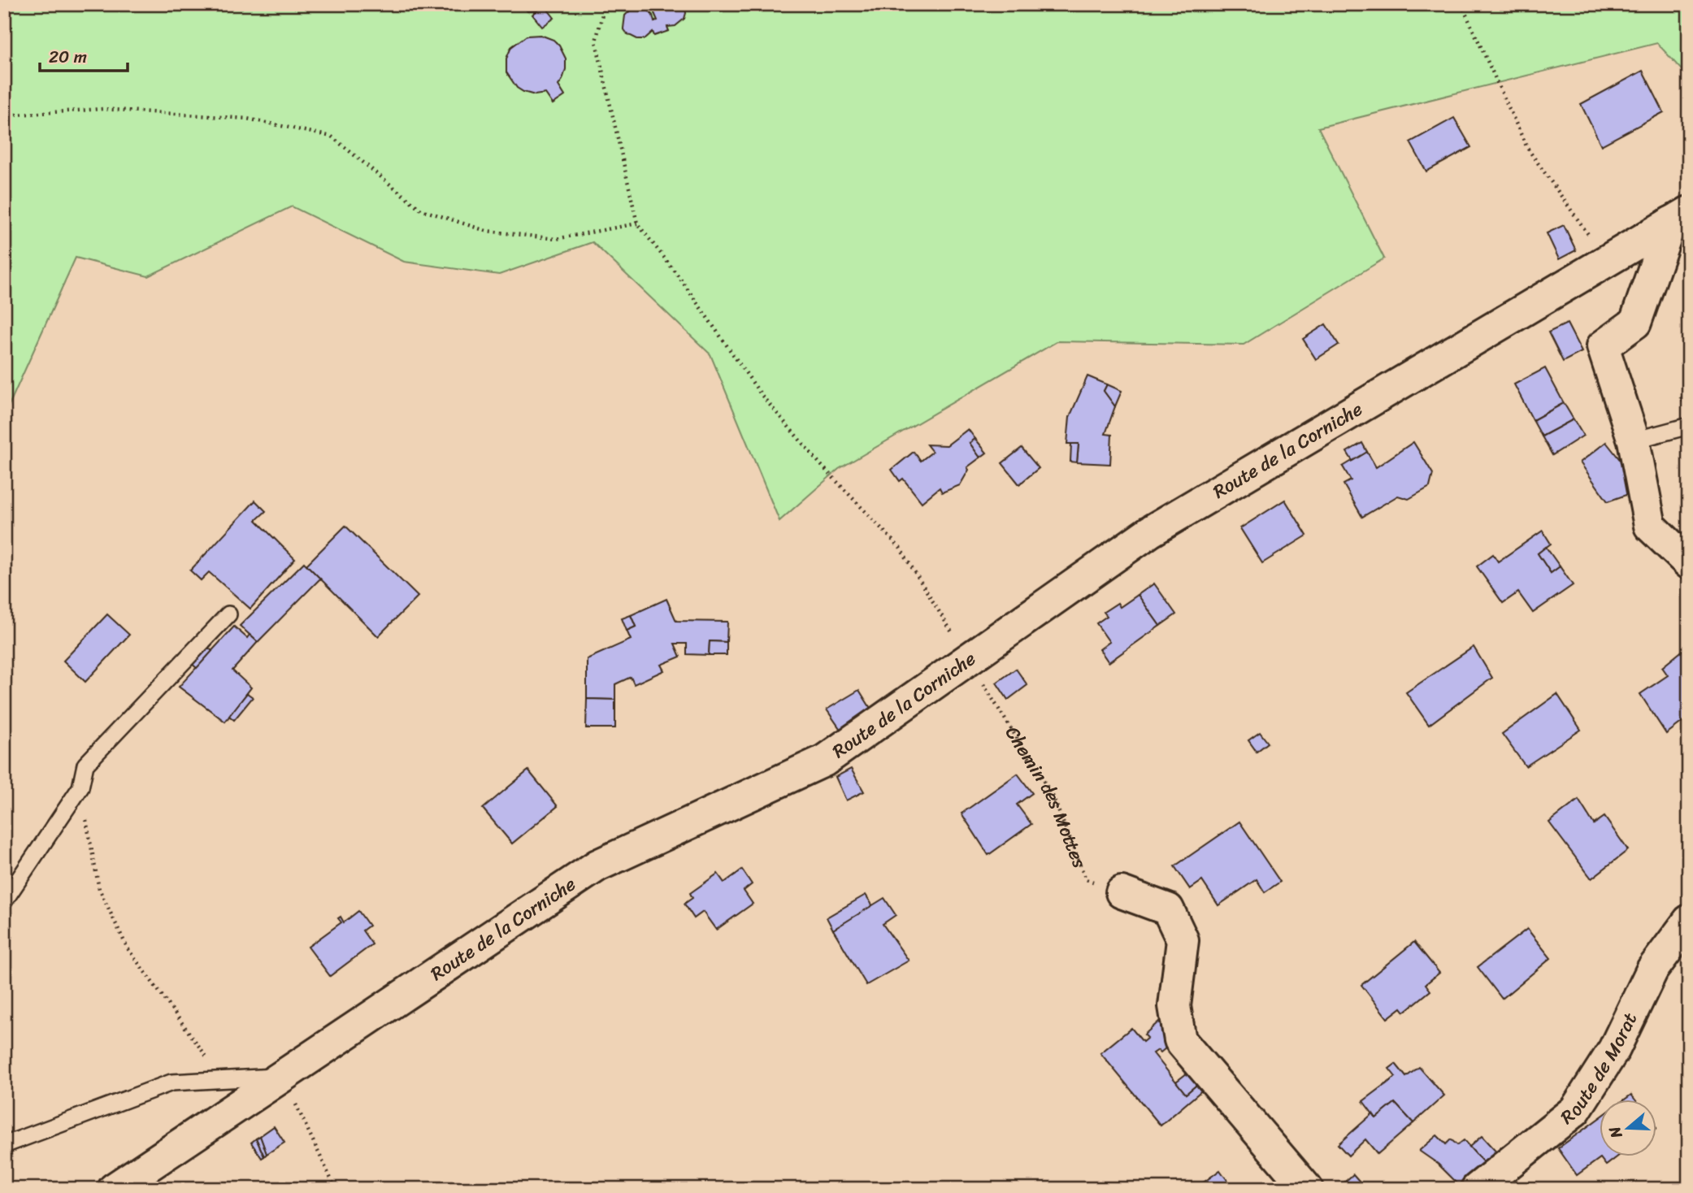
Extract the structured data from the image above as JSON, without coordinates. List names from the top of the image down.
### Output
{
  "streets": {
    "street": ["Route de la Corniche", "Route de Morat"],
    "path": ["Chemin des Mottes"]
  },
  "crossings": [
    ["Route de la Corniche", "Chemin des Mottes"]
  ],
  "scale_bar": "20 m",
  "north": "left"
}
